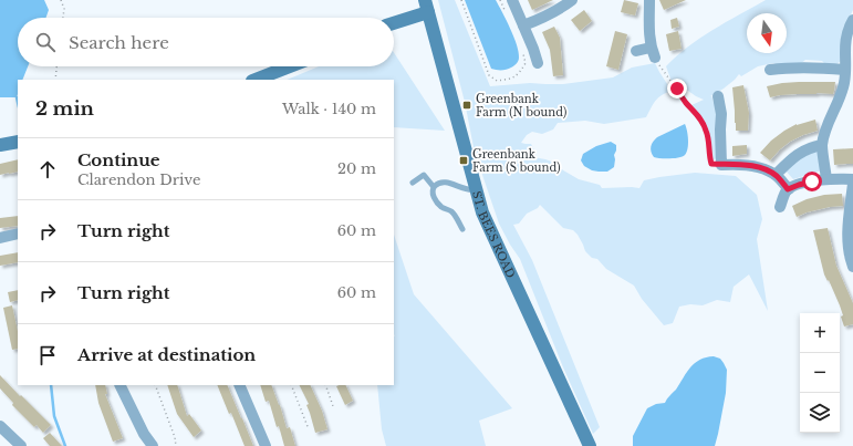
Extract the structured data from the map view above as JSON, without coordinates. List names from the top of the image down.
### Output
{
  "streets": {
    "main road": ["ST. BEES ROAD"]
  },
  "places": {
    "transit": ["Greenbank Farm (N bound)", "Greenbank Farm (S bound)"]
  },
  "north": "bottom",
  "page": {
    "search": "Search here",
    "heading": ["2 min", "Walk · 140 m"],
    "list": [
      ["Continue", "Clarendon Drive", "20 m"],
      ["Turn right", "60 m"],
      ["Turn right", "60 m"],
      "Arrive at destination"
    ],
    "map_buttons": ["+", "−"]
  }
}
